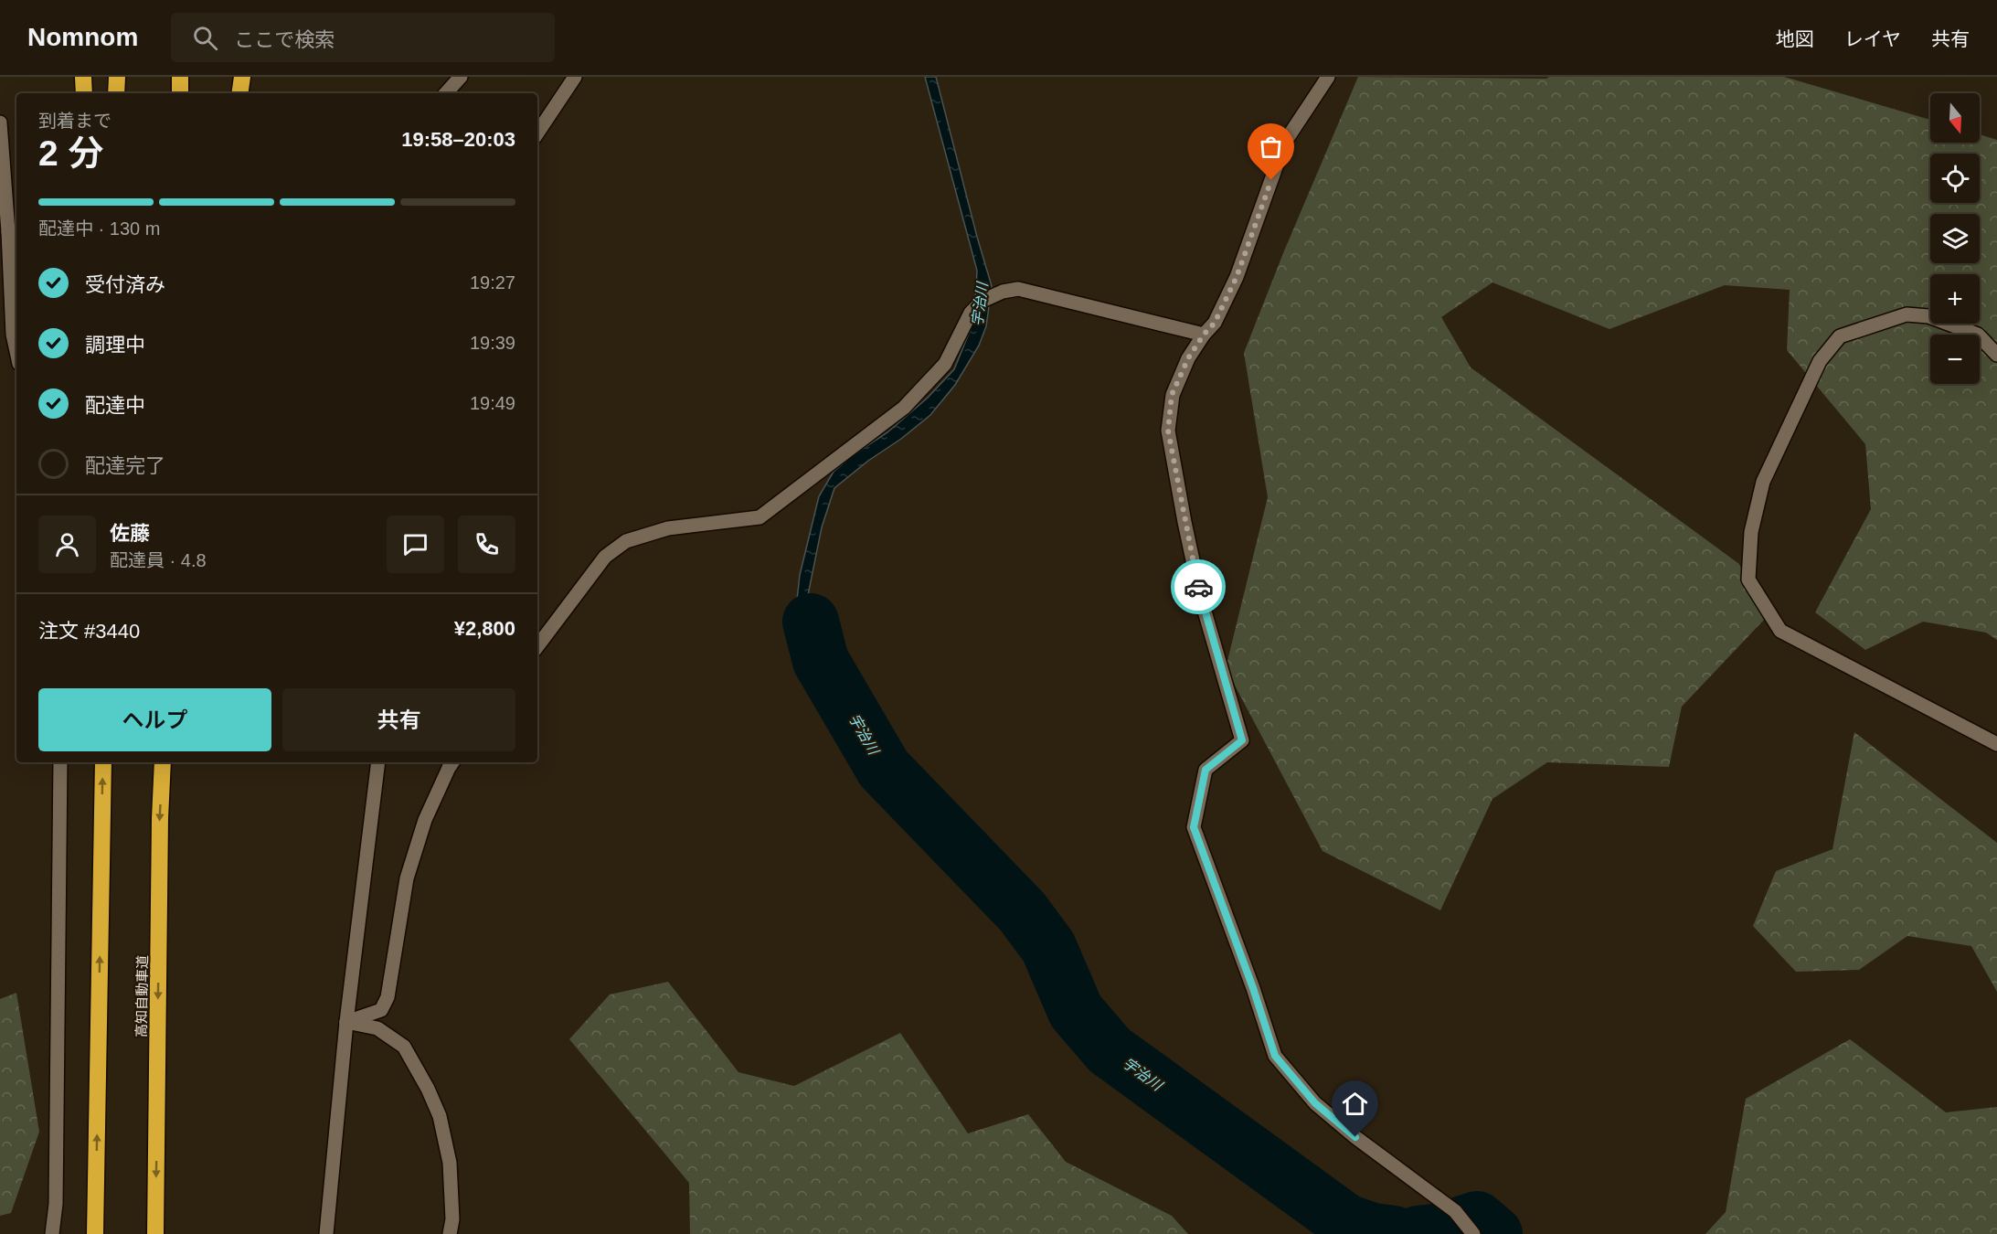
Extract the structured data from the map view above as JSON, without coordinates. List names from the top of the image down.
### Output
{
  "streets": {
    "highway": ["高知自動車道"]
  },
  "water": ["宇治川"],
  "north": "bottom",
  "page": {
    "header": "Nomnom",
    "search": "ここで検索",
    "nav": ["地図", "レイヤ", "共有"],
    "map_buttons": ["+", "−"],
    "heading": ["2 分", "到着まで", "19:58–20:03"],
    "panel": [
      "佐藤",
      "配達員 · 4.8",
      "注文 #3440",
      "¥2,800"
    ],
    "bar": "配達中 · 130 m",
    "list": [
      ["受付済み", "19:27"],
      ["調理中", "19:39"],
      ["配達中", "19:49"],
      "配達完了"
    ],
    "buttons": ["ヘルプ", "共有"]
  }
}
